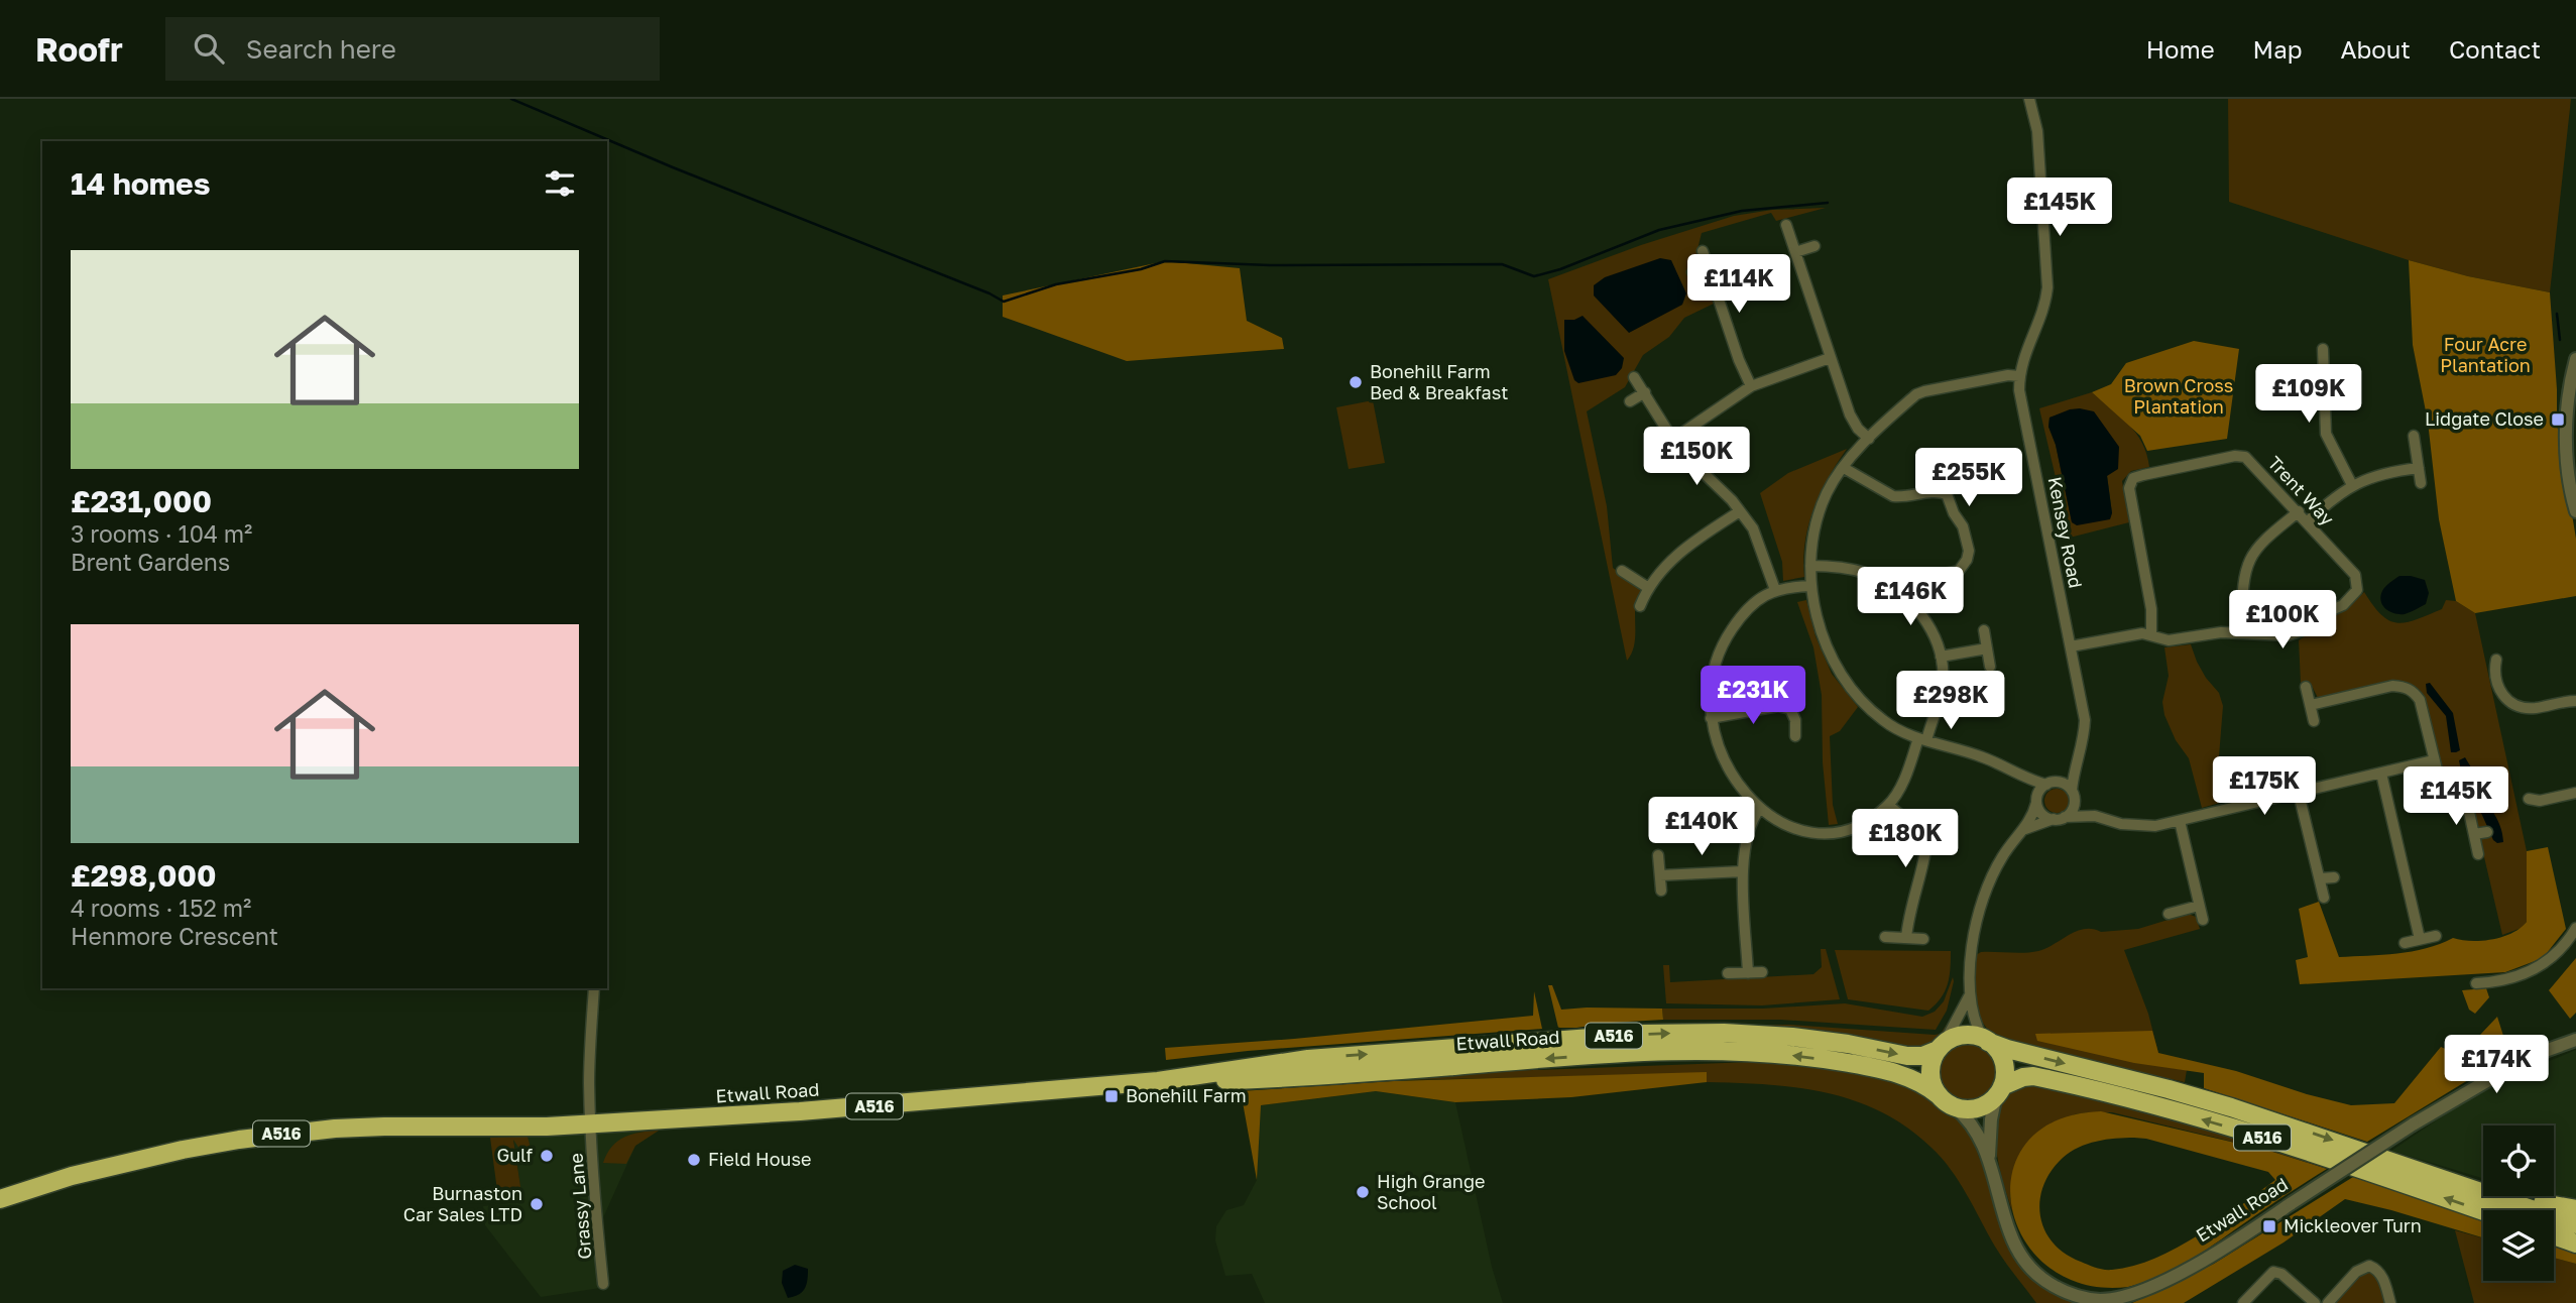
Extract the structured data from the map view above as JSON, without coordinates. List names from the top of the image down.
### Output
{
  "streets": {
    "highway": ["A516", "Etwall Road"],
    "street": ["Trent Way", "Kensey Road", "Grassy Lane"]
  },
  "crossings": [
    ["Trent Way", "Kensey Road"],
    ["A516", "Etwall Road"],
    ["A516", "Grassy Lane"],
    ["Etwall Road", "Grassy Lane"]
  ],
  "parks": ["Four Acre Plantation", "Brown Cross Plantation"],
  "places": {
    "other": [
      "Bonehill Farm Bed & Breakfast",
      "Gulf",
      "Field House",
      "High Grange School",
      "Burnaston Car Sales LTD"
    ],
    "transit": ["Lidgate Close", "Bonehill Farm", "Mickleover Turn"]
  },
  "page": {
    "header": "Roofr",
    "search": "Search here",
    "nav": [
      "Home",
      "Map",
      "About",
      "Contact"
    ],
    "heading": "14 homes",
    "price": [
      "£145K",
      "£114K",
      "£109K",
      "£150K",
      "£255K",
      "£146K",
      "£100K",
      "£231K",
      "£298K",
      "£175K",
      "£145K",
      "£140K",
      "£180K",
      "£174K"
    ],
    "list": [
      {
        "name": "£231,000",
        "note": "3 rooms · 104 m² · Brent Gardens"
      },
      {
        "name": "£298,000",
        "note": "4 rooms · 152 m² · Henmore Crescent"
      }
    ]
  }
}
